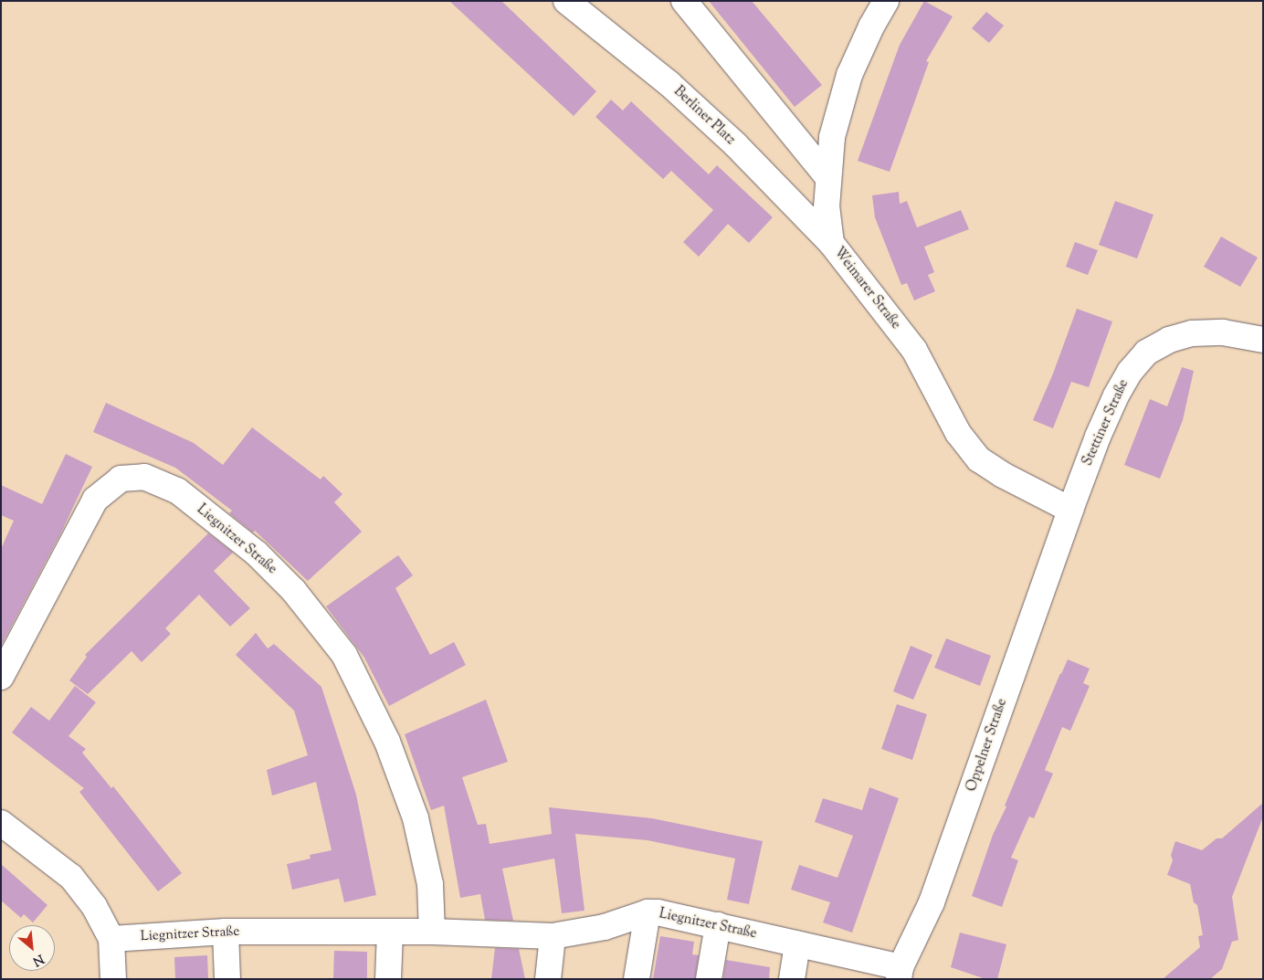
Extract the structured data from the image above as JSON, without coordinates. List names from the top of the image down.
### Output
{
  "streets": {
    "street": [
      "Berliner Platz",
      "Weimarer Straße",
      "Stettiner Straße",
      "Liegnitzer Straße",
      "Oppelner Straße"
    ]
  },
  "crossings": [
    ["Berliner Platz", "Weimarer Straße"],
    ["Weimarer Straße", "Stettiner Straße"],
    ["Weimarer Straße", "Oppelner Straße"],
    ["Stettiner Straße", "Oppelner Straße"],
    ["Liegnitzer Straße", "Oppelner Straße"]
  ],
  "north": "bottom right"
}
